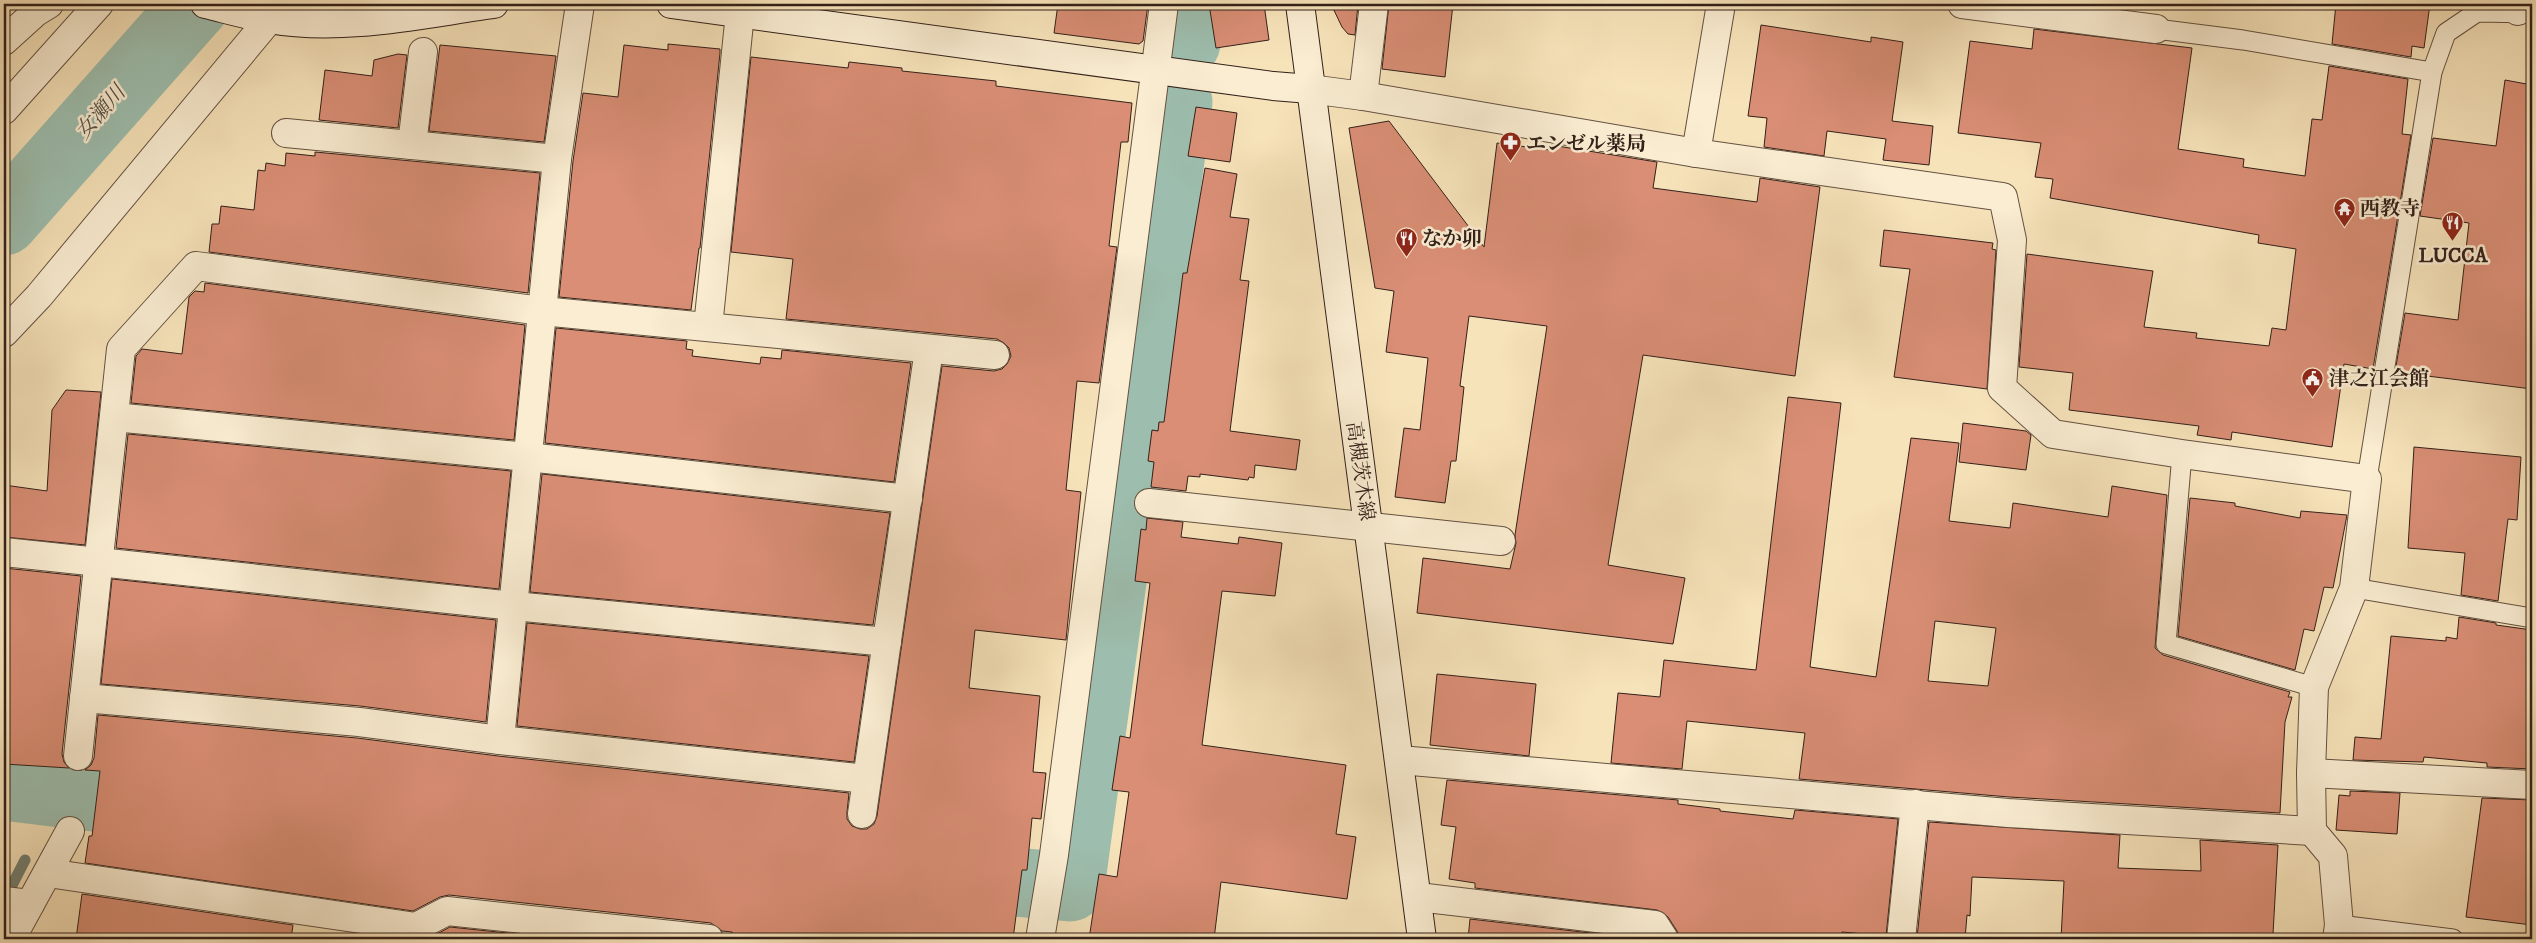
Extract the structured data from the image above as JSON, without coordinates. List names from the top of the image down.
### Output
{
  "streets": {
    "street": ["高槻茨木線"]
  },
  "water": ["女瀬川"],
  "places": {
    "pharmacy": ["エンゼル薬局"],
    "temple": ["西教寺"],
    "restaurant": ["LUCCA", "なか卯"],
    "public building": ["津之江会館"]
  }
}
